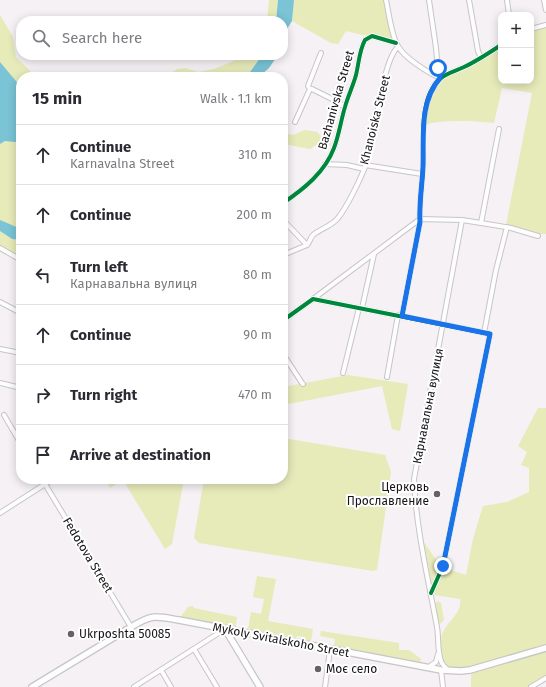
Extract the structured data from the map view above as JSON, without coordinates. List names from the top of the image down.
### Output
{
  "streets": {
    "main road": ["Mykoly Svitalskoho Street"],
    "street": [
      "Bazhanivska Street",
      "Khanoiska Street",
      "Карнавальна вулиця",
      "Fedotova Street"
    ]
  },
  "crossings": [
    ["Bazhanivska Street", "Khanoiska Street"],
    ["Fedotova Street", "Mykoly Svitalskoho Street"]
  ],
  "places": ["Церковь Прославление", "Ukrposhta 50085", "Моє село"],
  "page": {
    "map_buttons": ["+", "−"],
    "search": "Search here",
    "heading": ["15 min", "Walk · 1.1 km"],
    "list": [
      ["Continue", "Karnavalna Street", "310 m"],
      ["Continue", "200 m"],
      ["Turn left", "Карнавальна вулиця", "80 m"],
      ["Continue", "90 m"],
      ["Turn right", "470 m"],
      "Arrive at destination"
    ]
  }
}
